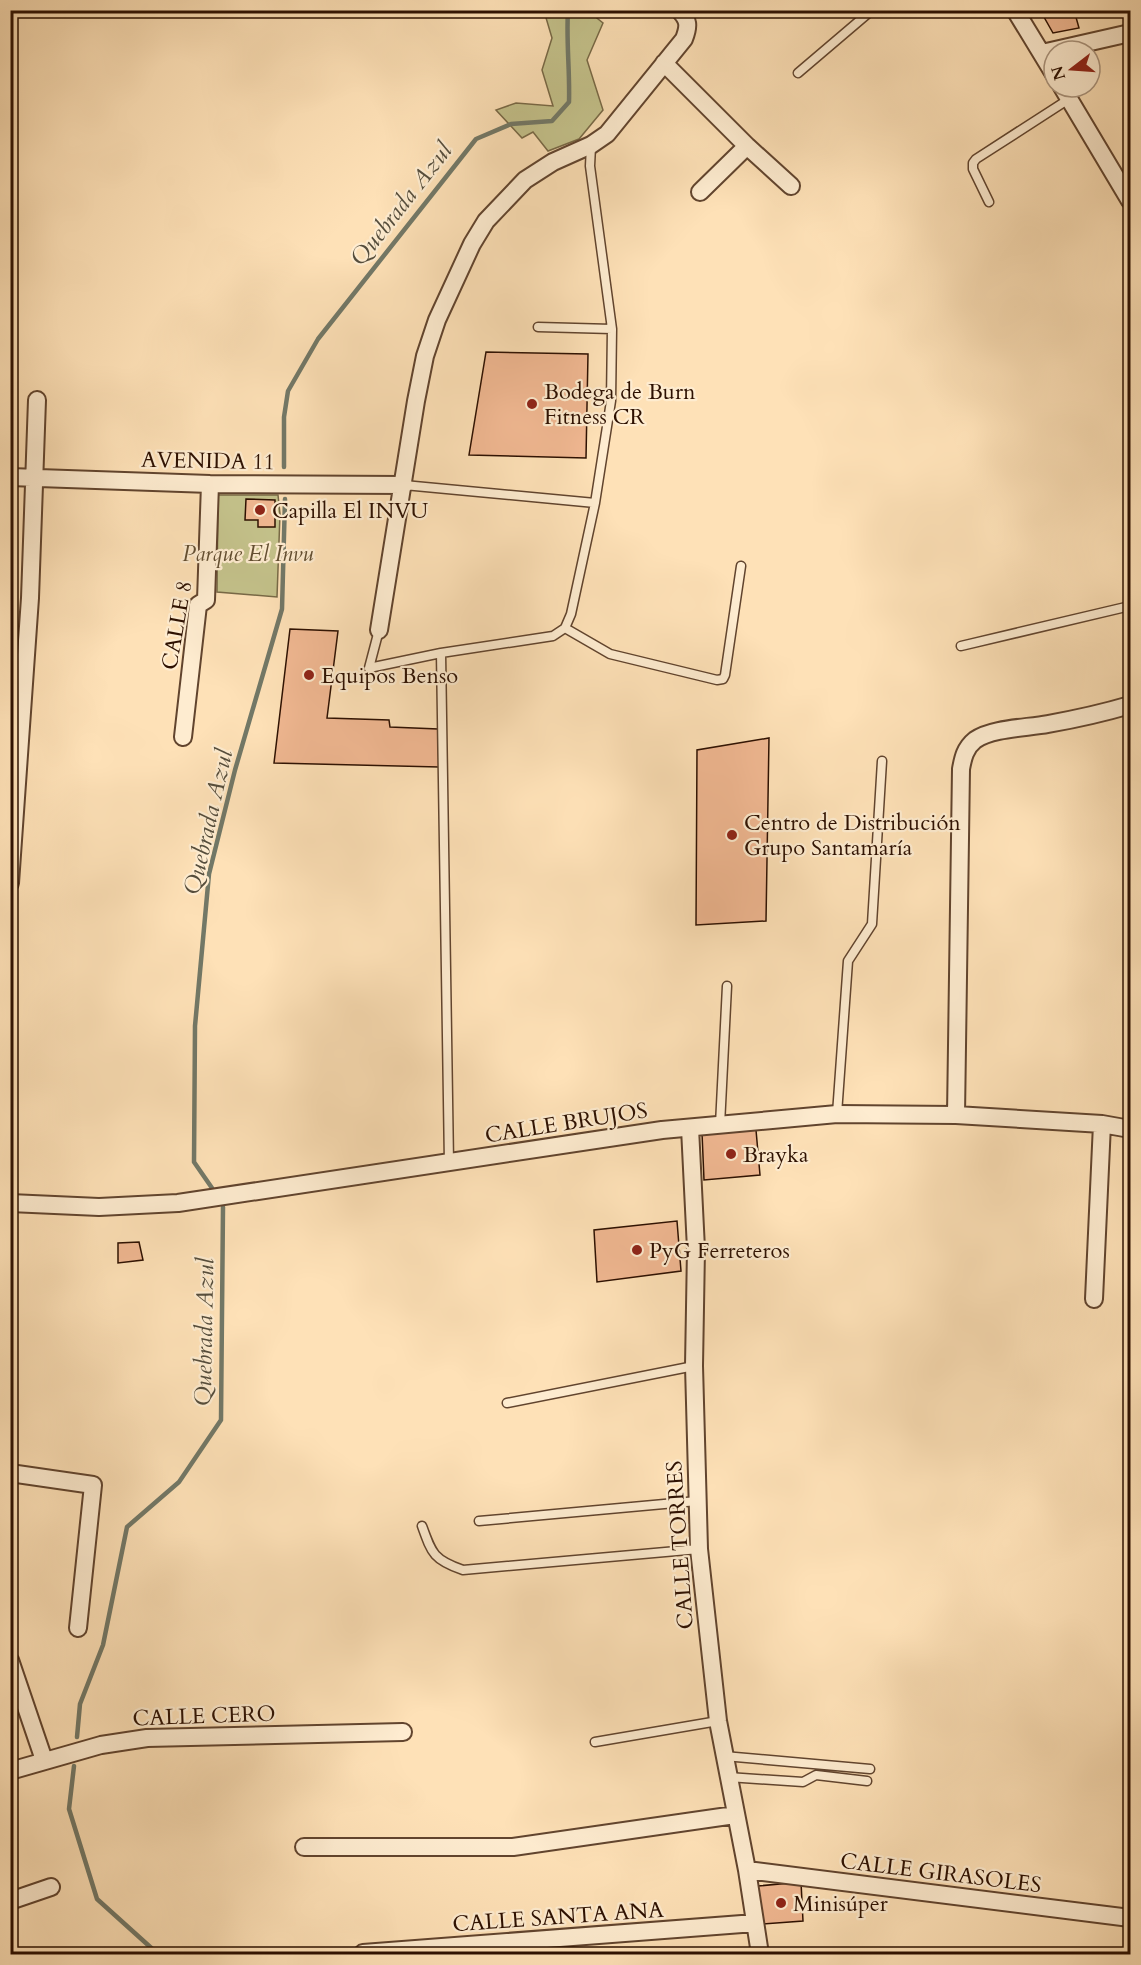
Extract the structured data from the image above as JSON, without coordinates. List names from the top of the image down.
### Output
{
  "streets": {
    "street": [
      "AVENIDA 11",
      "CALLE 8",
      "CALLE BRUJOS",
      "CALLE TORRES",
      "CALLE CERO",
      "CALLE GIRASOLES",
      "CALLE SANTA ANA"
    ]
  },
  "crossings": [
    ["AVENIDA 11", "CALLE 8"],
    ["CALLE BRUJOS", "CALLE TORRES"],
    ["CALLE TORRES", "CALLE GIRASOLES"],
    ["CALLE TORRES", "CALLE SANTA ANA"]
  ],
  "water": ["Quebrada Azul"],
  "parks": ["Parque El Invu"],
  "places": [
    "Bodega de Burn Fitness CR",
    "Capilla El INVU",
    "Equipos Benso",
    "Centro de Distribución Grupo Santamaría",
    "Brayka",
    "PyG Ferreteros",
    "Minisúper"
  ],
  "north": "left"
}
